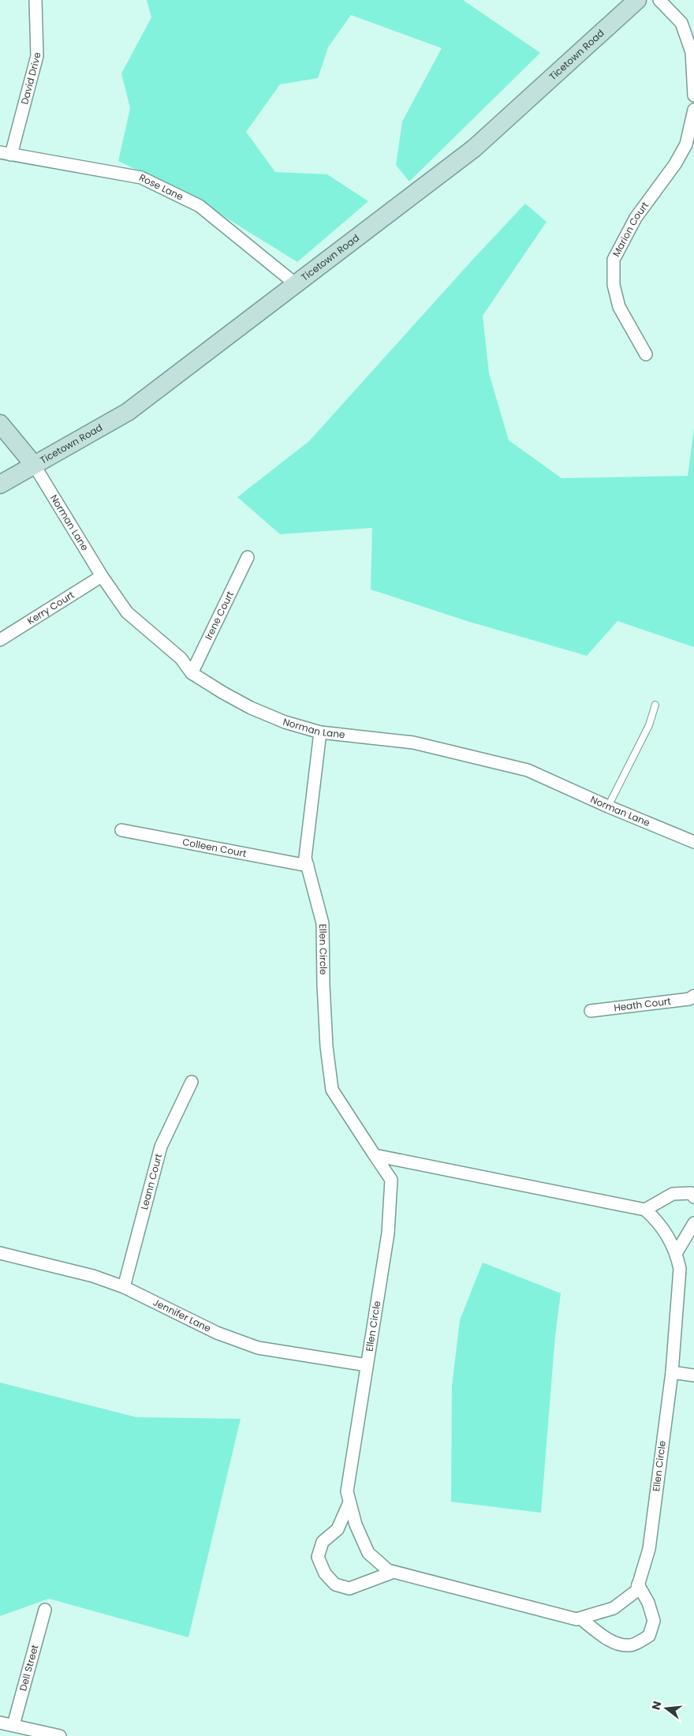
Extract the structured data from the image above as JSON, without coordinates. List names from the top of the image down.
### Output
{
  "streets": {
    "street": [
      "Ticetown Road",
      "David Drive",
      "Rose Lane",
      "Marion Court",
      "Norman Lane",
      "Kerry Court",
      "Irene Court",
      "Colleen Court",
      "Ellen Circle",
      "Heath Court",
      "Leann Court",
      "Jennifer Lane",
      "Dell Street"
    ]
  },
  "crossings": [
    ["Ticetown Road", "Rose Lane"],
    ["Ticetown Road", "Norman Lane"],
    ["David Drive", "Rose Lane"],
    ["Norman Lane", "Kerry Court"],
    ["Norman Lane", "Irene Court"],
    ["Norman Lane", "Ellen Circle"],
    ["Colleen Court", "Ellen Circle"],
    ["Ellen Circle", "Jennifer Lane"],
    ["Leann Court", "Jennifer Lane"]
  ],
  "north": "left"
}
